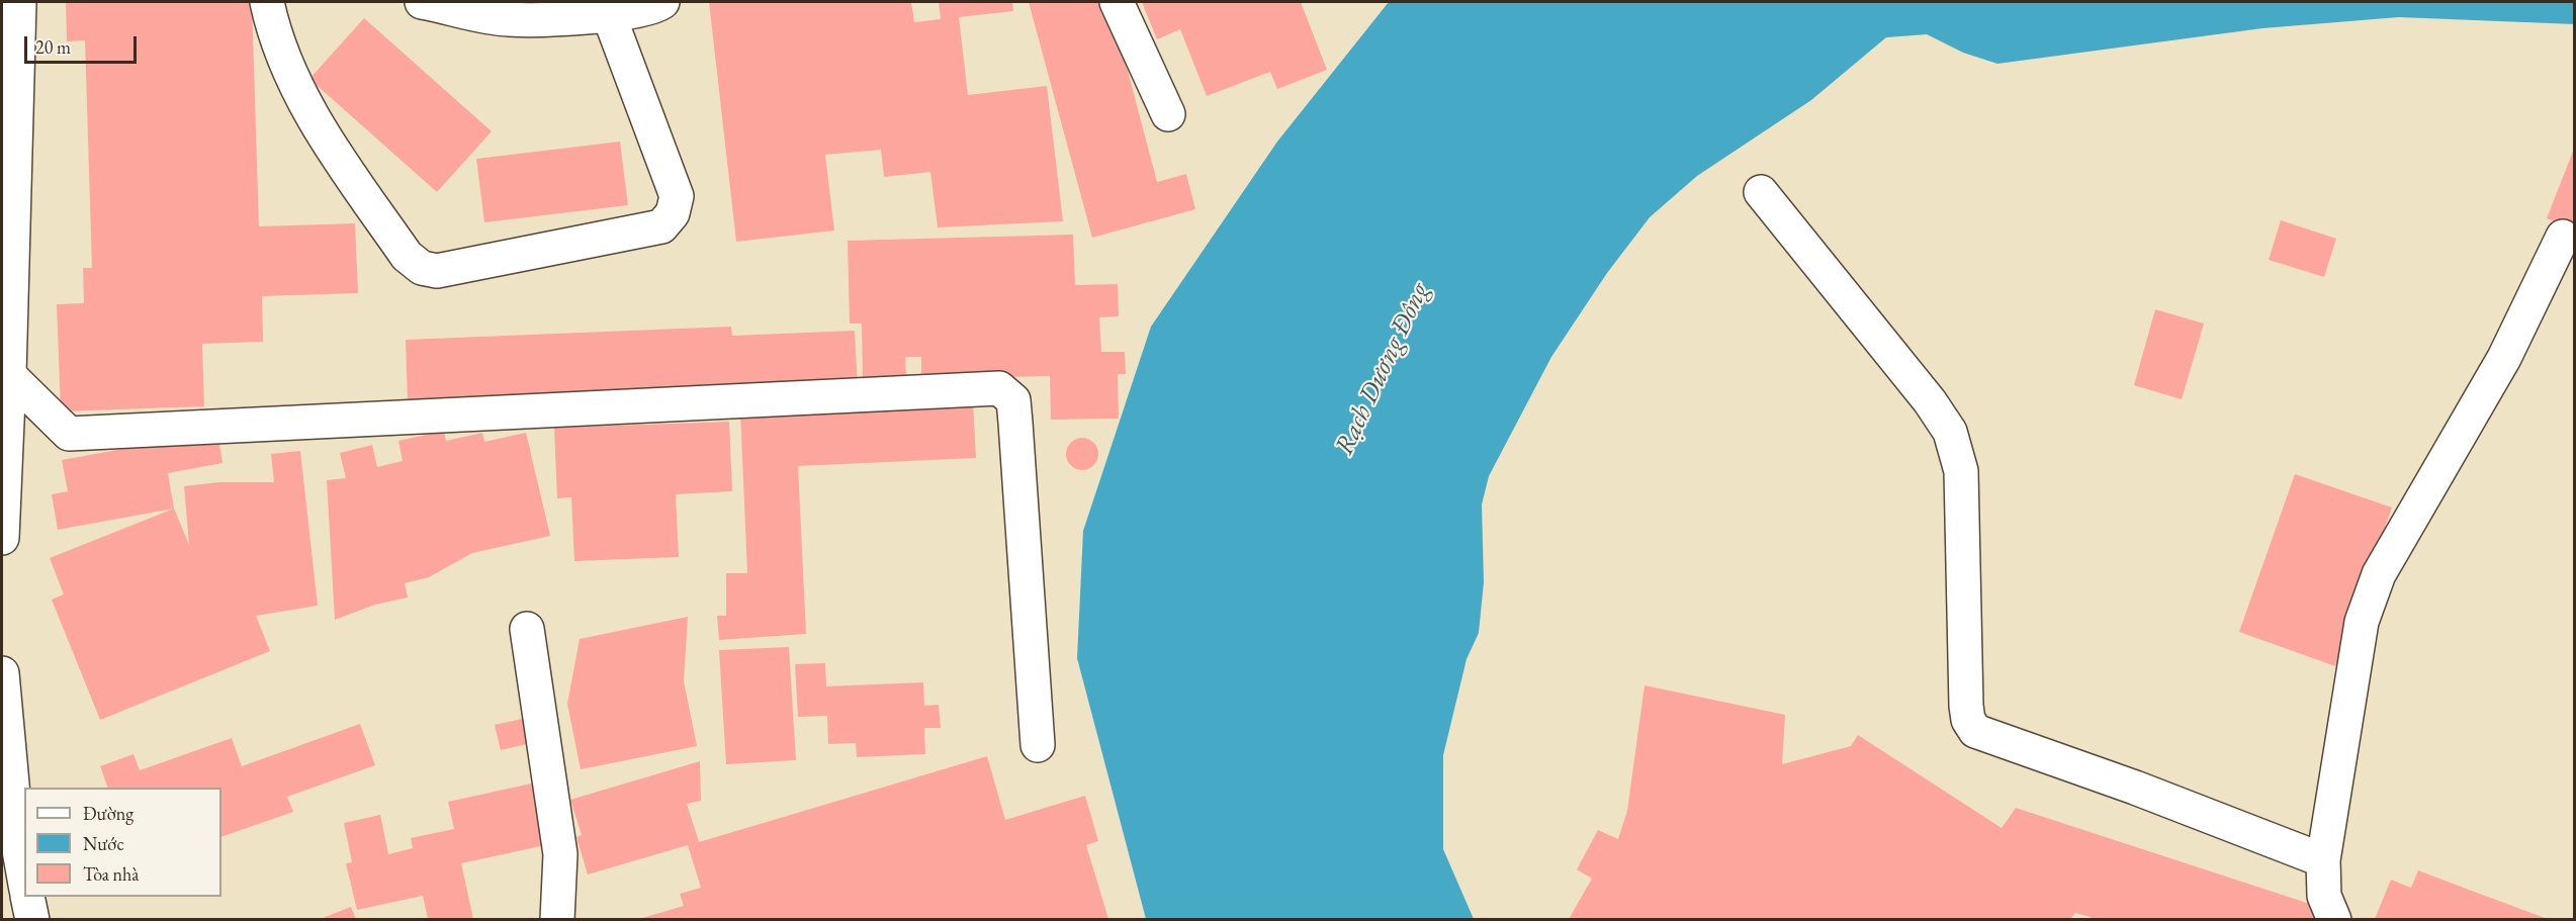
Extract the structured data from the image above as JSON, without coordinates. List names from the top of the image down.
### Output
{
  "water": ["Rạch Dương Đông"],
  "legend": ["Đường", "Nước", "Tòa nhà"],
  "scale_bar": "20 m"
}
